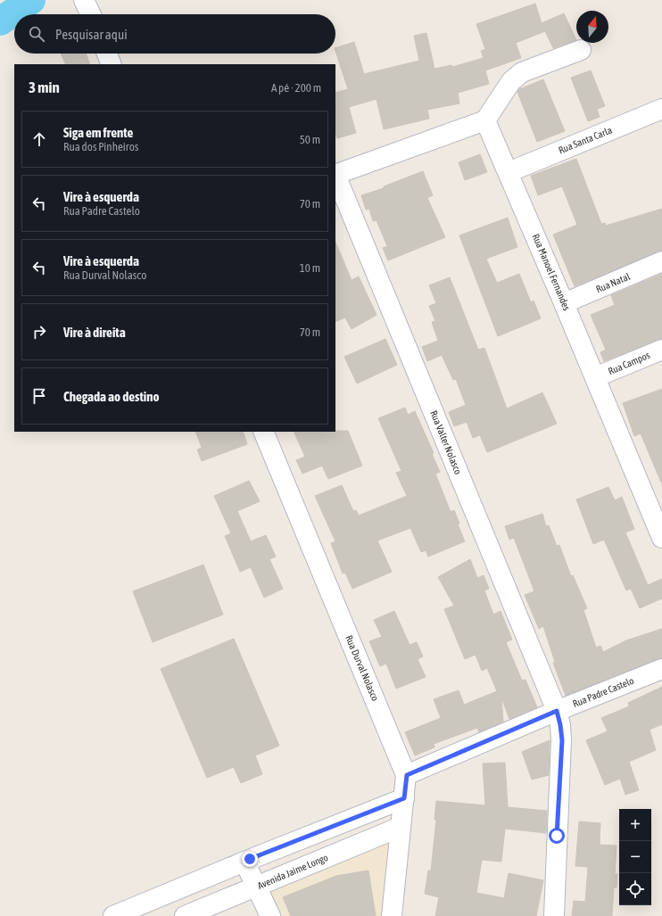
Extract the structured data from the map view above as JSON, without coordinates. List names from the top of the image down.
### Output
{
  "streets": {
    "street": [
      "Rua Santa Carla",
      "Rua Manoel Fernandes",
      "Rua Natal",
      "Rua Campos",
      "Rua Valter Nolasco",
      "Rua Durval Nolasco",
      "Rua Padre Castelo",
      "Avenida Jaime Longo"
    ]
  },
  "crossings": [
    ["Rua Santa Carla", "Rua Manoel Fernandes"],
    ["Rua Manoel Fernandes", "Rua Natal"],
    ["Rua Manoel Fernandes", "Rua Campos"],
    ["Rua Valter Nolasco", "Rua Padre Castelo"],
    ["Rua Durval Nolasco", "Rua Padre Castelo"],
    ["Rua Durval Nolasco", "Avenida Jaime Longo"]
  ],
  "north": "top",
  "page": {
    "search": "Pesquisar aqui",
    "heading": ["3 min", "A pé · 200 m"],
    "list": [
      ["Siga em frente", "Rua dos Pinheiros", "50 m"],
      ["Vire à esquerda", "Rua Padre Castelo", "70 m"],
      ["Vire à esquerda", "Rua Durval Nolasco", "10 m"],
      ["Vire à direita", "70 m"],
      "Chegada ao destino"
    ],
    "map_buttons": ["+", "−"]
  }
}
